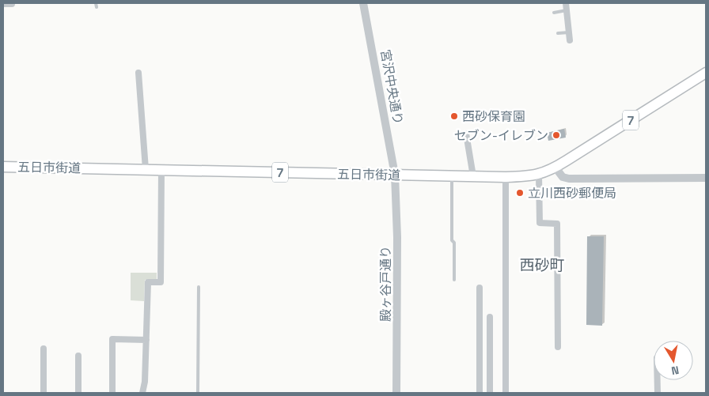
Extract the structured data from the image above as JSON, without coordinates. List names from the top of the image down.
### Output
{
  "streets": {
    "main road": ["7", "五日市街道"],
    "street": ["宮沢中央通り", "殿ヶ谷戸通り"]
  },
  "crossings": [
    ["宮沢中央通り", "五日市街道"],
    ["宮沢中央通り", "殿ヶ谷戸通り"],
    ["五日市街道", "殿ヶ谷戸通り"]
  ],
  "districts": ["西砂町"],
  "places": ["西砂保育園", "セブン-イレブン", "立川西砂郵便局"],
  "north": "bottom"
}
